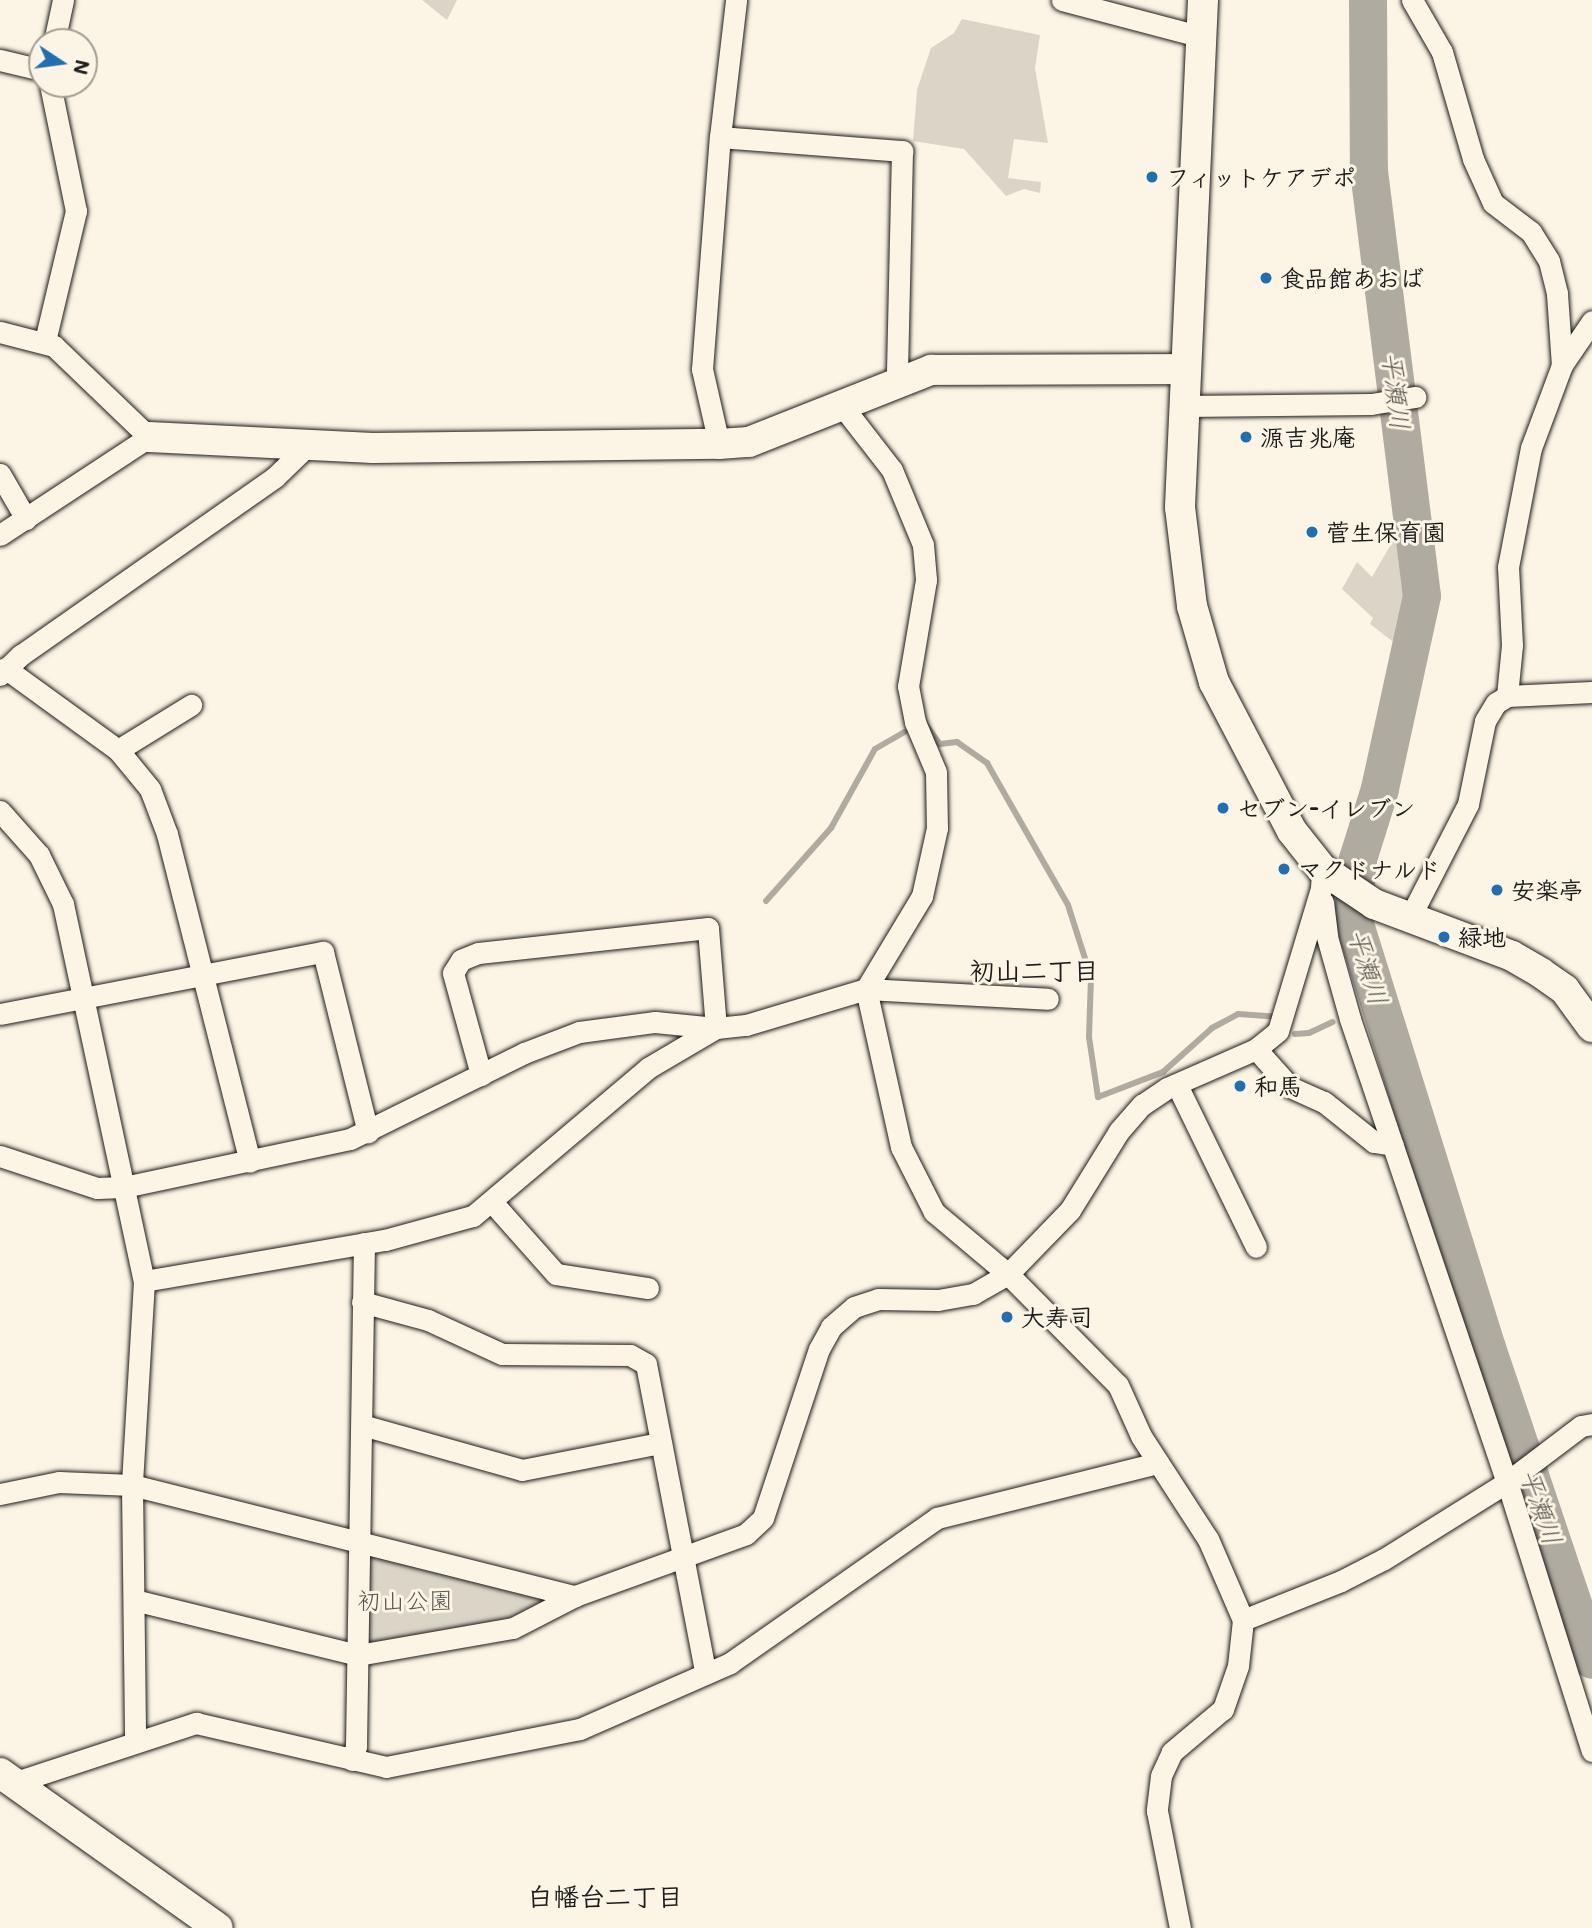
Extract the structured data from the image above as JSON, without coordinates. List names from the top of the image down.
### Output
{
  "districts": ["初山二丁目", "白幡台二丁目"],
  "water": ["平瀬川"],
  "parks": ["初山公園"],
  "places": [
    "フィットケアデポ",
    "食品館あおば",
    "源吉兆庵",
    "菅生保育園",
    "セブン-イレブン",
    "マクドナルド",
    "安楽亭",
    "緑地",
    "和馬",
    "大寿司"
  ],
  "north": "right"
}
